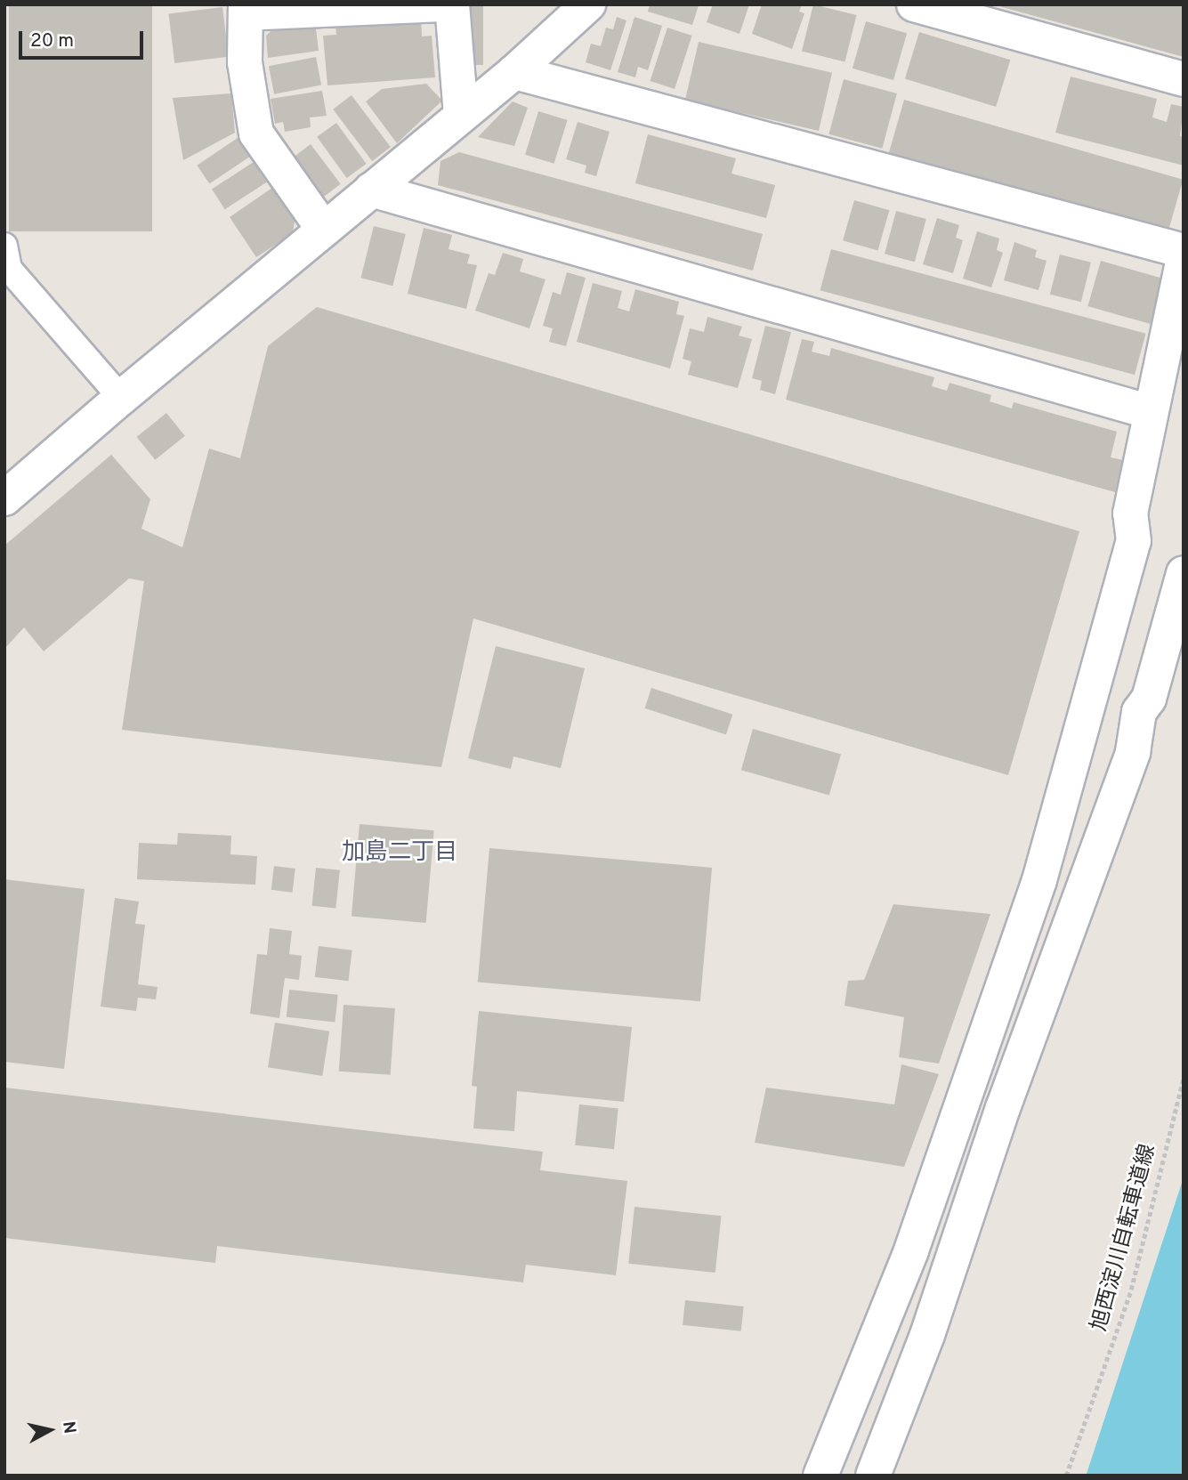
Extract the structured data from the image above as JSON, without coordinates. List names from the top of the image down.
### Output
{
  "streets": {
    "path": ["旭西淀川自転車道線"]
  },
  "districts": ["加島二丁目"],
  "scale_bar": "20 m",
  "north": "right"
}
